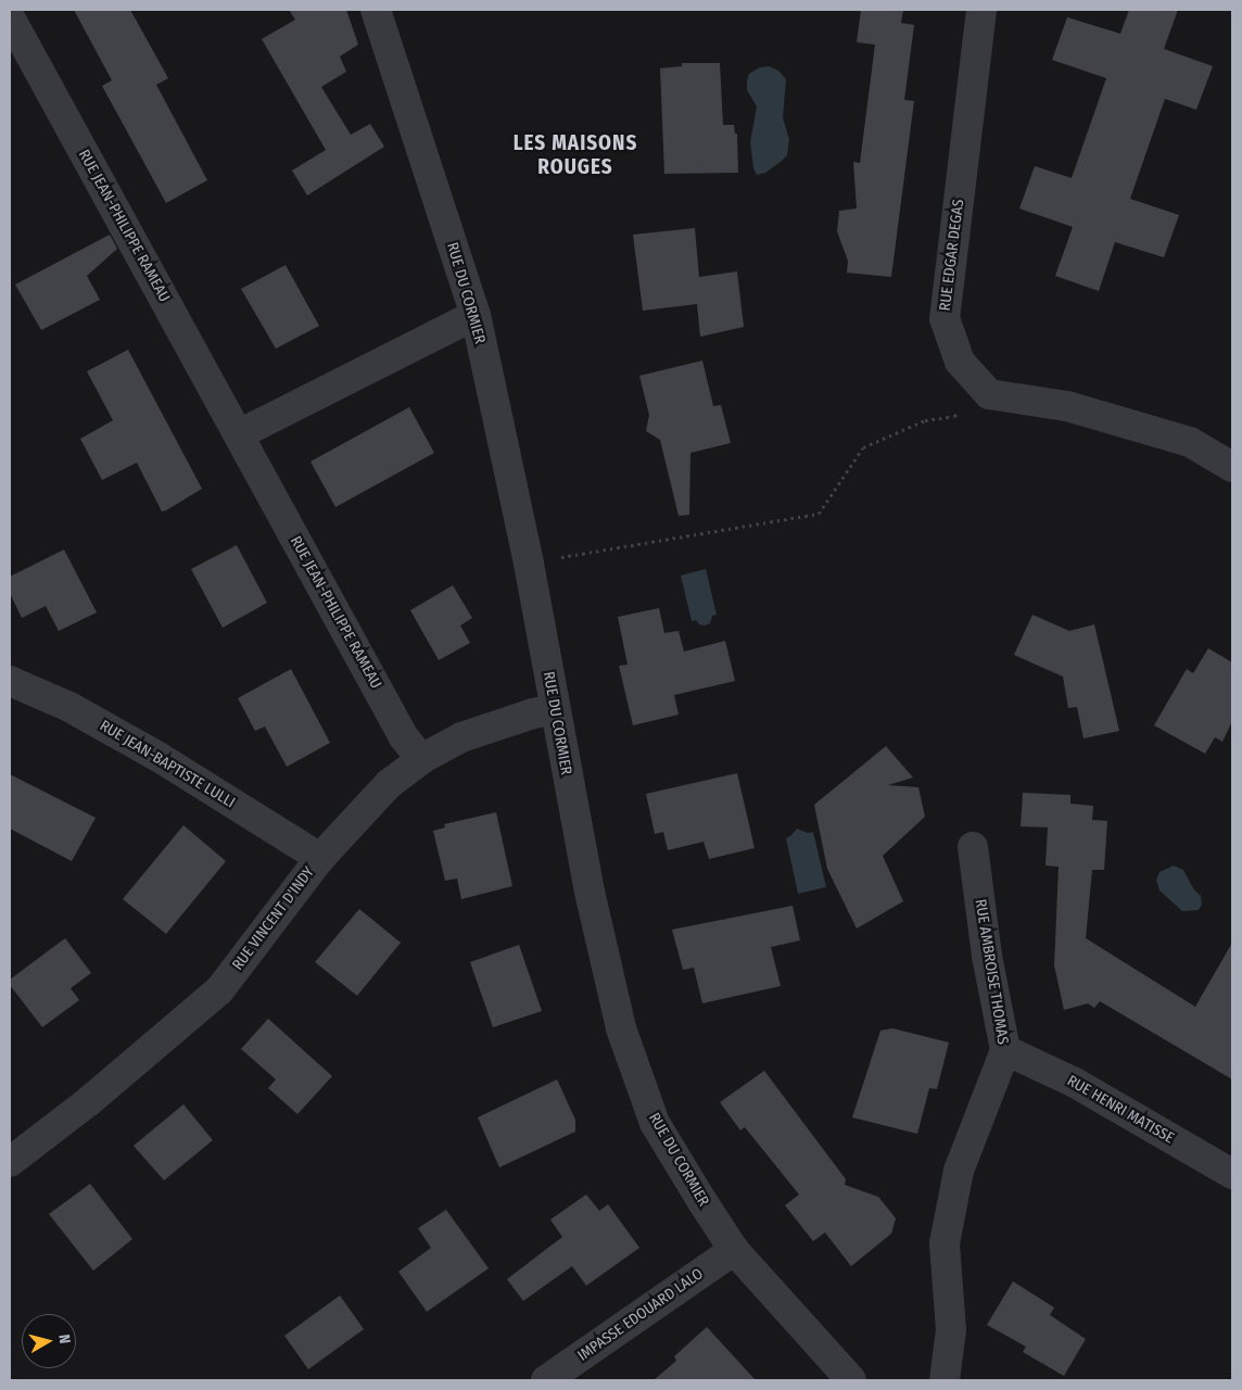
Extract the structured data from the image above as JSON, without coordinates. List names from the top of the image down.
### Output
{
  "streets": {
    "street": [
      "RUE JEAN-PHILIPPE RAMEAU",
      "RUE EDGAR DEGAS",
      "RUE DU CORMIER",
      "RUE JEAN-BAPTISTE LULLI",
      "RUE VINCENT D'INDY",
      "RUE AMBROISE THOMAS",
      "RUE HENRI MATISSE",
      "IMPASSE EDOUARD LALO"
    ]
  },
  "crossings": [
    ["RUE JEAN-PHILIPPE RAMEAU", "RUE VINCENT D'INDY"],
    ["RUE DU CORMIER", "RUE VINCENT D'INDY"],
    ["RUE DU CORMIER", "IMPASSE EDOUARD LALO"],
    ["RUE JEAN-BAPTISTE LULLI", "RUE VINCENT D'INDY"],
    ["RUE AMBROISE THOMAS", "RUE HENRI MATISSE"]
  ],
  "districts": ["LES MAISONS ROUGES"],
  "north": "right"
}
